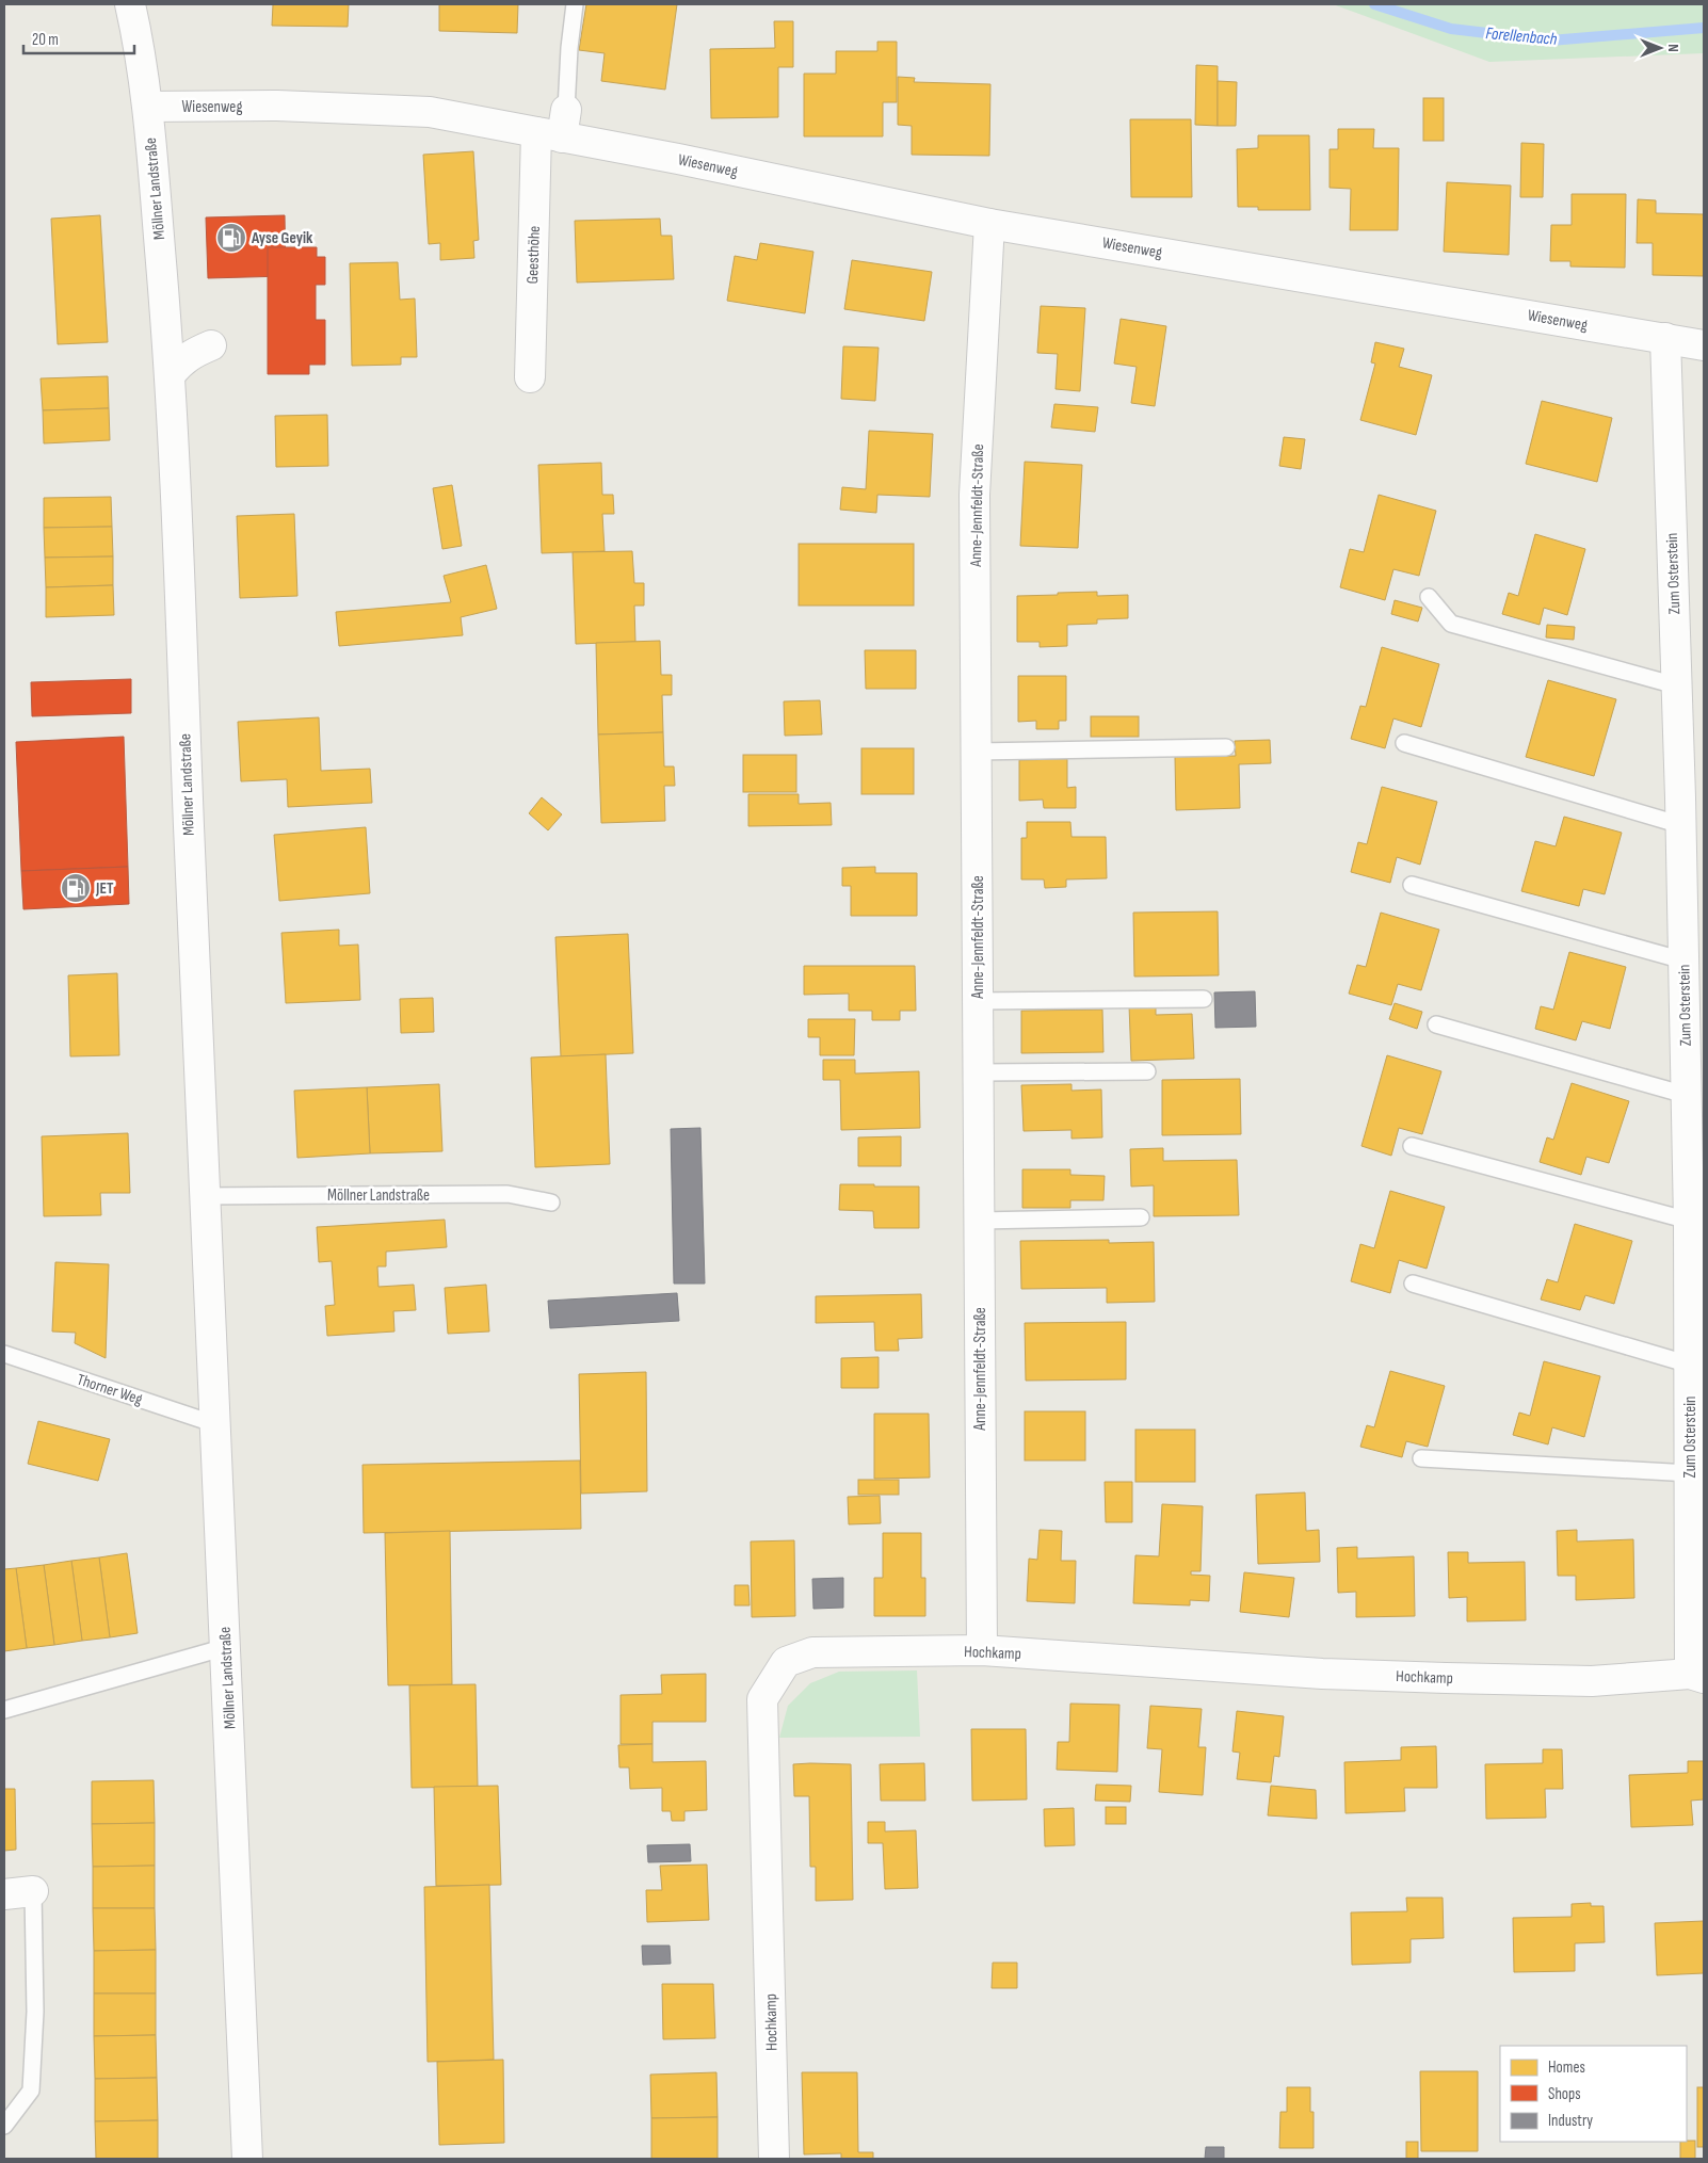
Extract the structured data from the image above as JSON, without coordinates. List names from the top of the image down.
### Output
{
  "streets": {
    "street": [
      "Wiesenweg",
      "Möllner Landstraße",
      "Geesthöhe",
      "Anne-Jennfeldt-Straße",
      "Zum Osterstein",
      "Hochkamp"
    ],
    "lane": ["Thorner Weg"]
  },
  "crossings": [
    ["Wiesenweg", "Möllner Landstraße"],
    ["Wiesenweg", "Geesthöhe"],
    ["Wiesenweg", "Anne-Jennfeldt-Straße"],
    ["Wiesenweg", "Zum Osterstein"],
    ["Möllner Landstraße", "Thorner Weg"],
    ["Anne-Jennfeldt-Straße", "Hochkamp"],
    ["Zum Osterstein", "Hochkamp"]
  ],
  "water": ["Forellenbach"],
  "places": {
    "fuel station": ["Ayse Geyik", "JET"]
  },
  "legend": ["Homes", "Shops", "Industry"],
  "scale_bar": "20 m",
  "north": "right"
}
